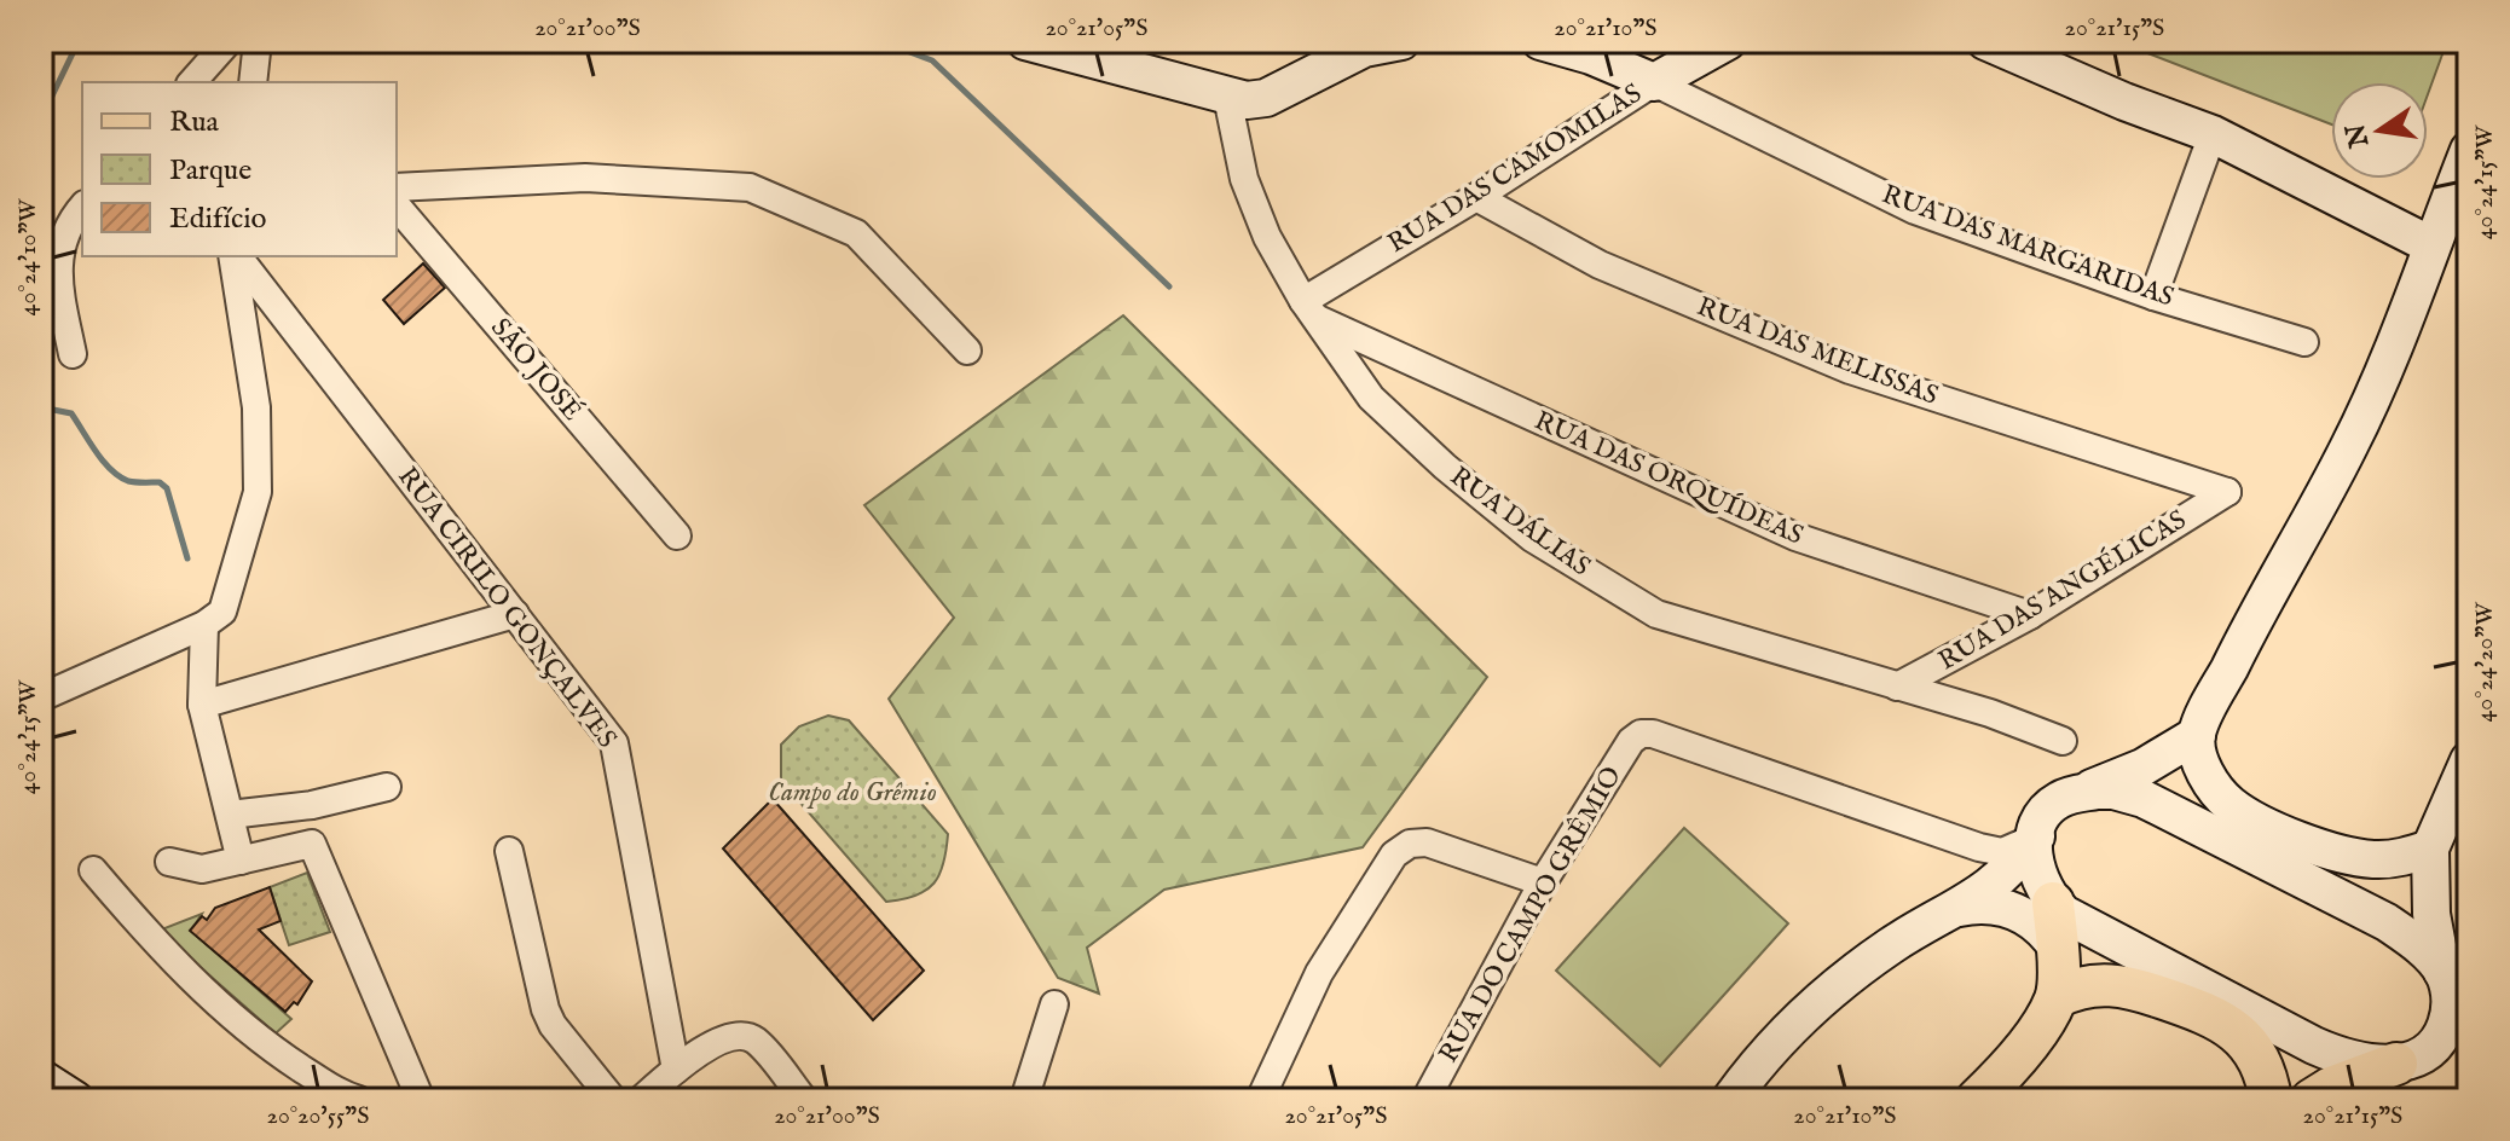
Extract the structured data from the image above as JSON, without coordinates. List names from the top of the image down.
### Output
{
  "streets": {
    "street": [
      "RUA DAS CAMOMILAS",
      "RUA DAS MARGARIDAS",
      "RUA DAS MELISSAS",
      "SÃO JOSÉ",
      "RUA DAS ORQUÍDEAS",
      "RUA DÁLIAS",
      "RUA DAS ANGÉLICAS",
      "RUA CIRILO GONÇALVES",
      "RUA DO CAMPO GRÊMIO"
    ]
  },
  "crossings": [
    ["RUA DAS CAMOMILAS", "RUA DAS MARGARIDAS"],
    ["RUA DAS CAMOMILAS", "RUA DAS MELISSAS"],
    ["RUA DAS CAMOMILAS", "RUA DAS ORQUÍDEAS"],
    ["RUA DAS CAMOMILAS", "RUA DÁLIAS"],
    ["RUA DAS MELISSAS", "RUA DAS ANGÉLICAS"],
    ["RUA DAS ORQUÍDEAS", "RUA DÁLIAS"],
    ["RUA DAS ORQUÍDEAS", "RUA DAS ANGÉLICAS"],
    ["RUA DÁLIAS", "RUA DAS ANGÉLICAS"]
  ],
  "parks": ["Campo do Grêmio"],
  "legend": ["Rua", "Parque", "Edifício"],
  "north": "left",
  "coordinates": [
    "20°21'00\"S",
    "20°21'05\"S",
    "20°21'10\"S",
    "20°21'15\"S",
    "40°24'15\"W",
    "40°24'10\"W",
    "40°24'20\"W",
    "20°20'55\"S"
  ]
}
